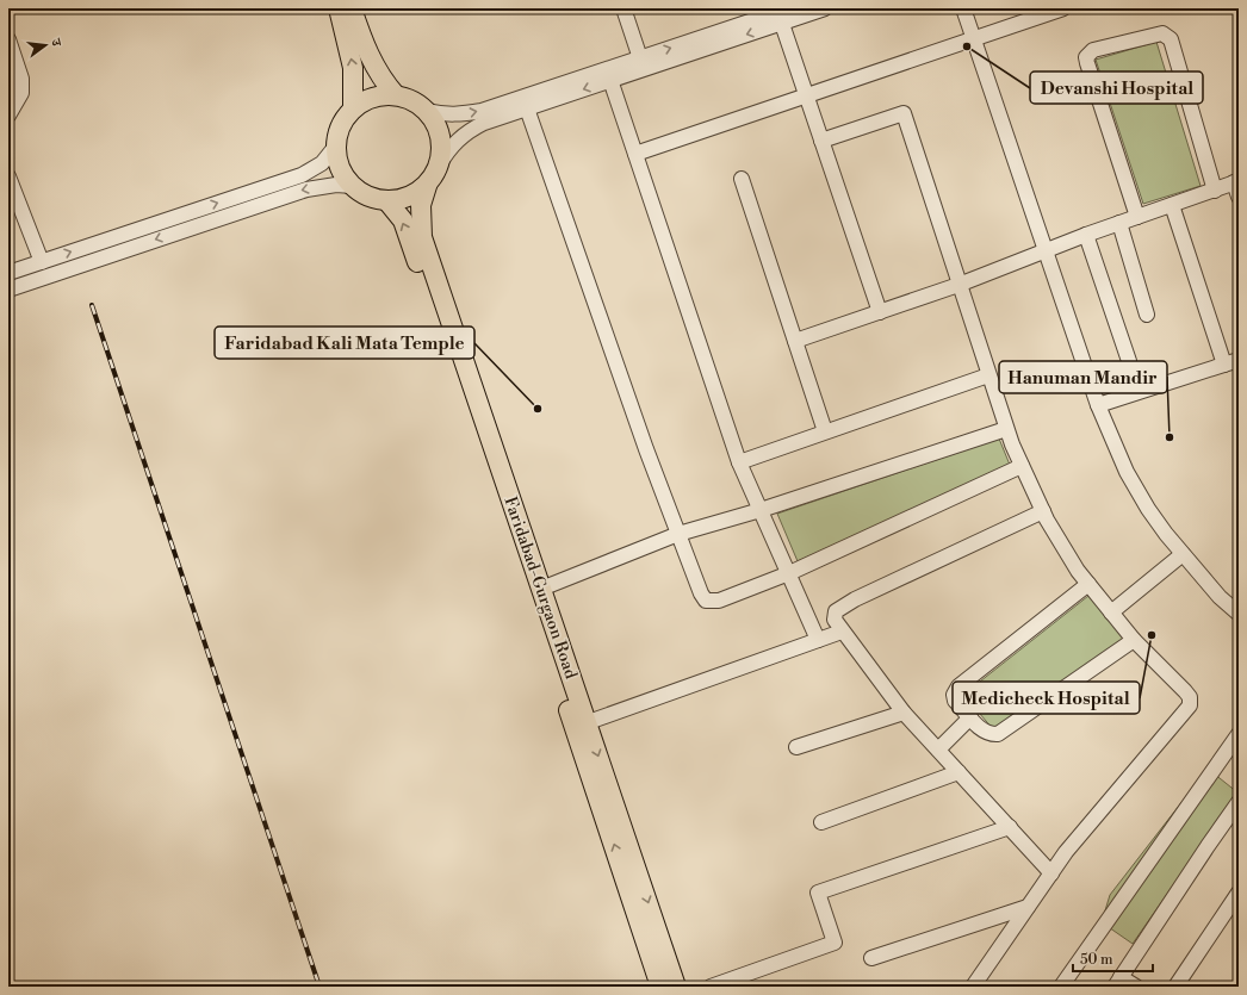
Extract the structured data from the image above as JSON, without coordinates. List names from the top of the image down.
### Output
{
  "streets": {
    "main road": ["Faridabad-Gurgaon Road"]
  },
  "places": [
    "Devanshi Hospital",
    "Faridabad Kali Mata Temple",
    "Hanuman Mandir",
    "Medicheck Hospital"
  ],
  "scale_bar": "50 m",
  "north": "right"
}
